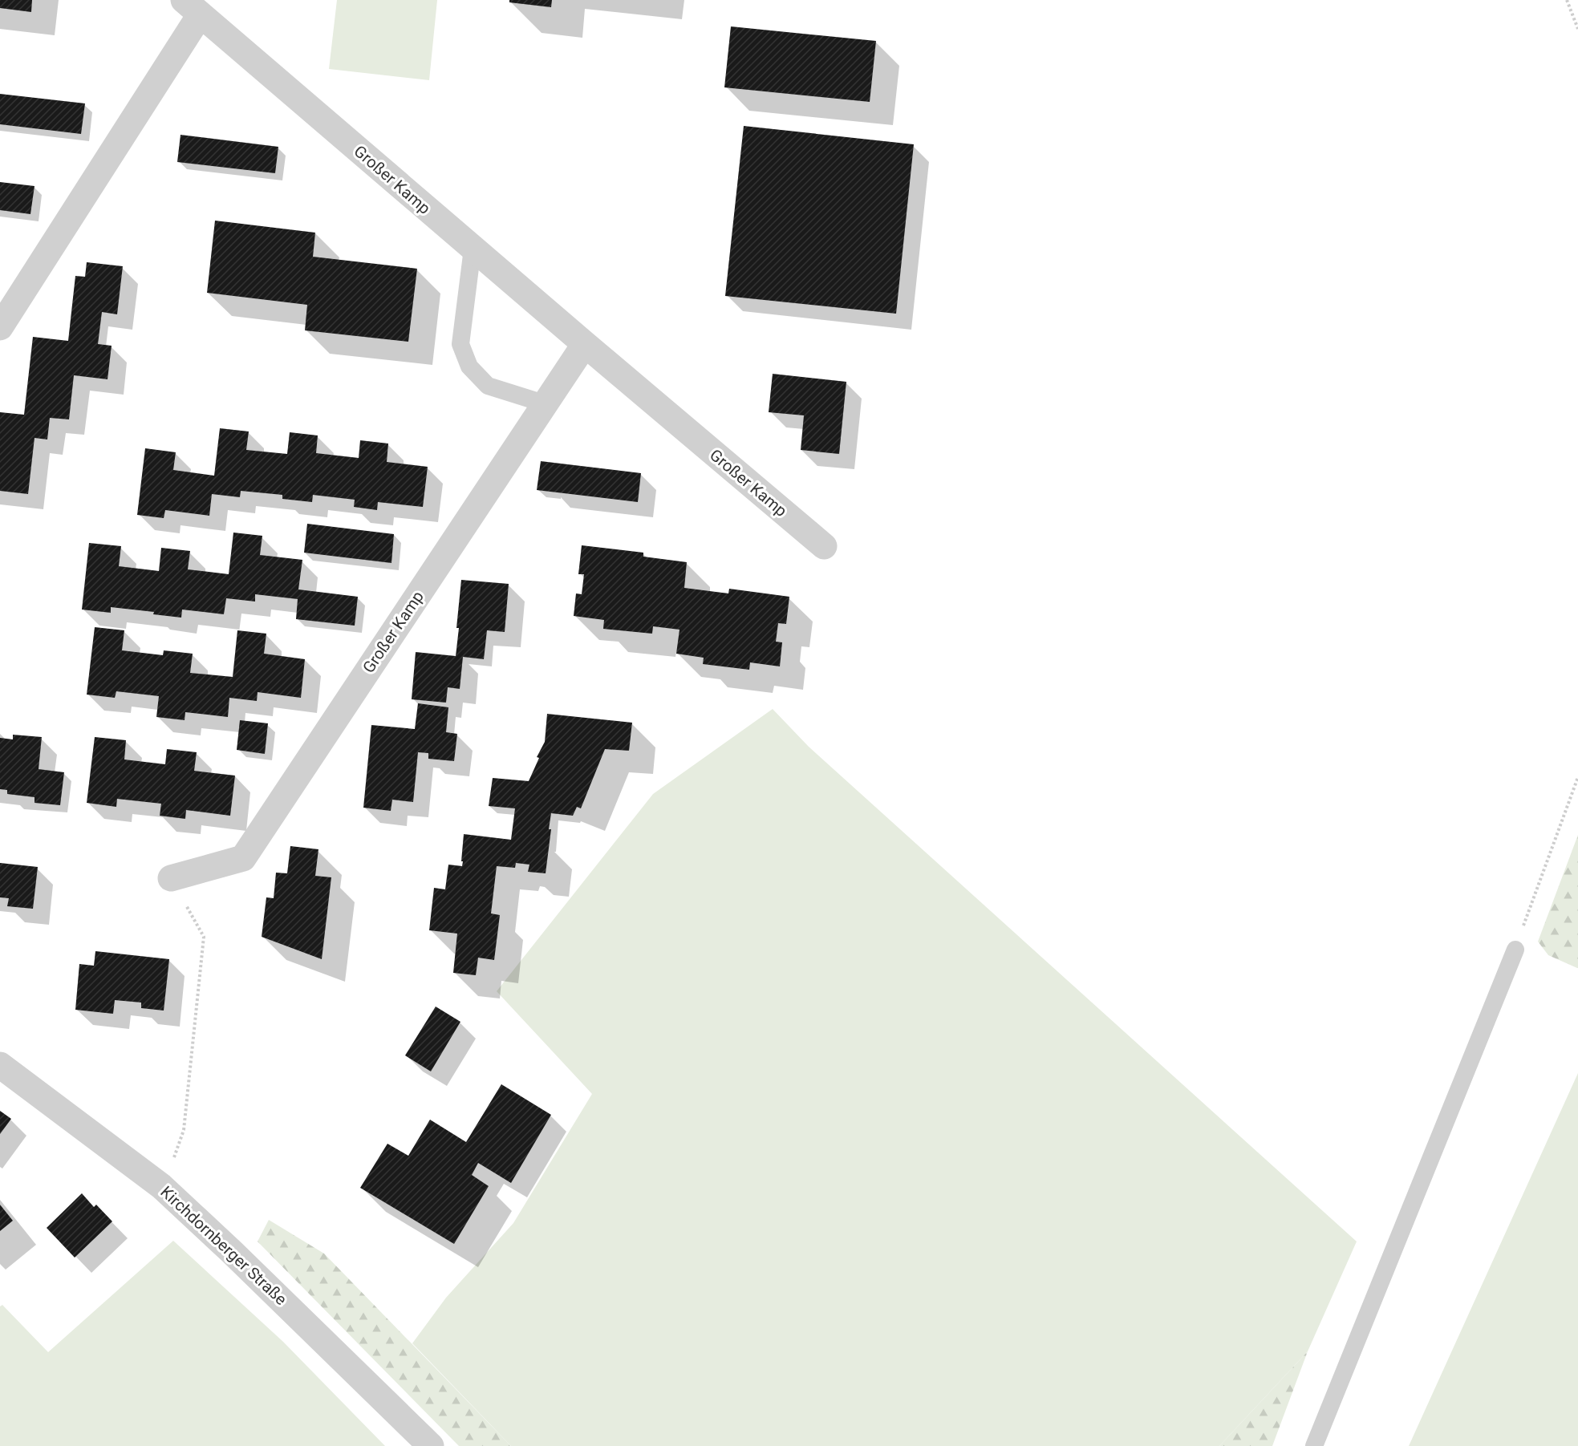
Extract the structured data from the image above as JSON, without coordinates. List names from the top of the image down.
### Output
{
  "streets": {
    "street": ["Großer Kamp", "Kirchdornberger Straße"]
  }
}
